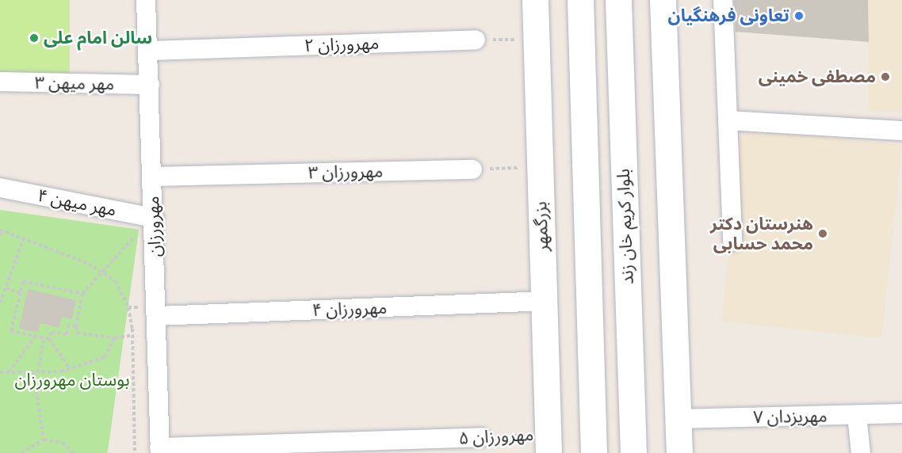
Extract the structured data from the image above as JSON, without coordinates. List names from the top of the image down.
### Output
{
  "streets": {
    "main road": ["بزرگمهر", "بلوار کریم خان زند"],
    "street": [
      "مهرورزان ۲",
      "مهر میهن ۳",
      "مهرورزان ۳",
      "مهر میهن ۴",
      "مهرورزان",
      "مهرورزان ۴",
      "مهریزدان ۷",
      "مهرورزان ۵"
    ]
  },
  "crossings": [
    ["مهرورزان ۲", "مهرورزان"],
    ["مهر میهن ۳", "مهرورزان"],
    ["مهرورزان ۳", "مهرورزان"],
    ["مهر میهن ۴", "مهرورزان"],
    ["مهرورزان", "مهرورزان ۴"],
    ["مهرورزان", "مهرورزان ۵"],
    ["بزرگمهر", "مهرورزان ۴"],
    ["بزرگمهر", "مهرورزان ۵"]
  ],
  "parks": ["بوستان مهرورزان"],
  "places": [
    "تعاونی فرهنگیان",
    "سالن امام علی",
    "مصطفی خمینی",
    "هنرستان دکتر محمد حسابی"
  ]
}
